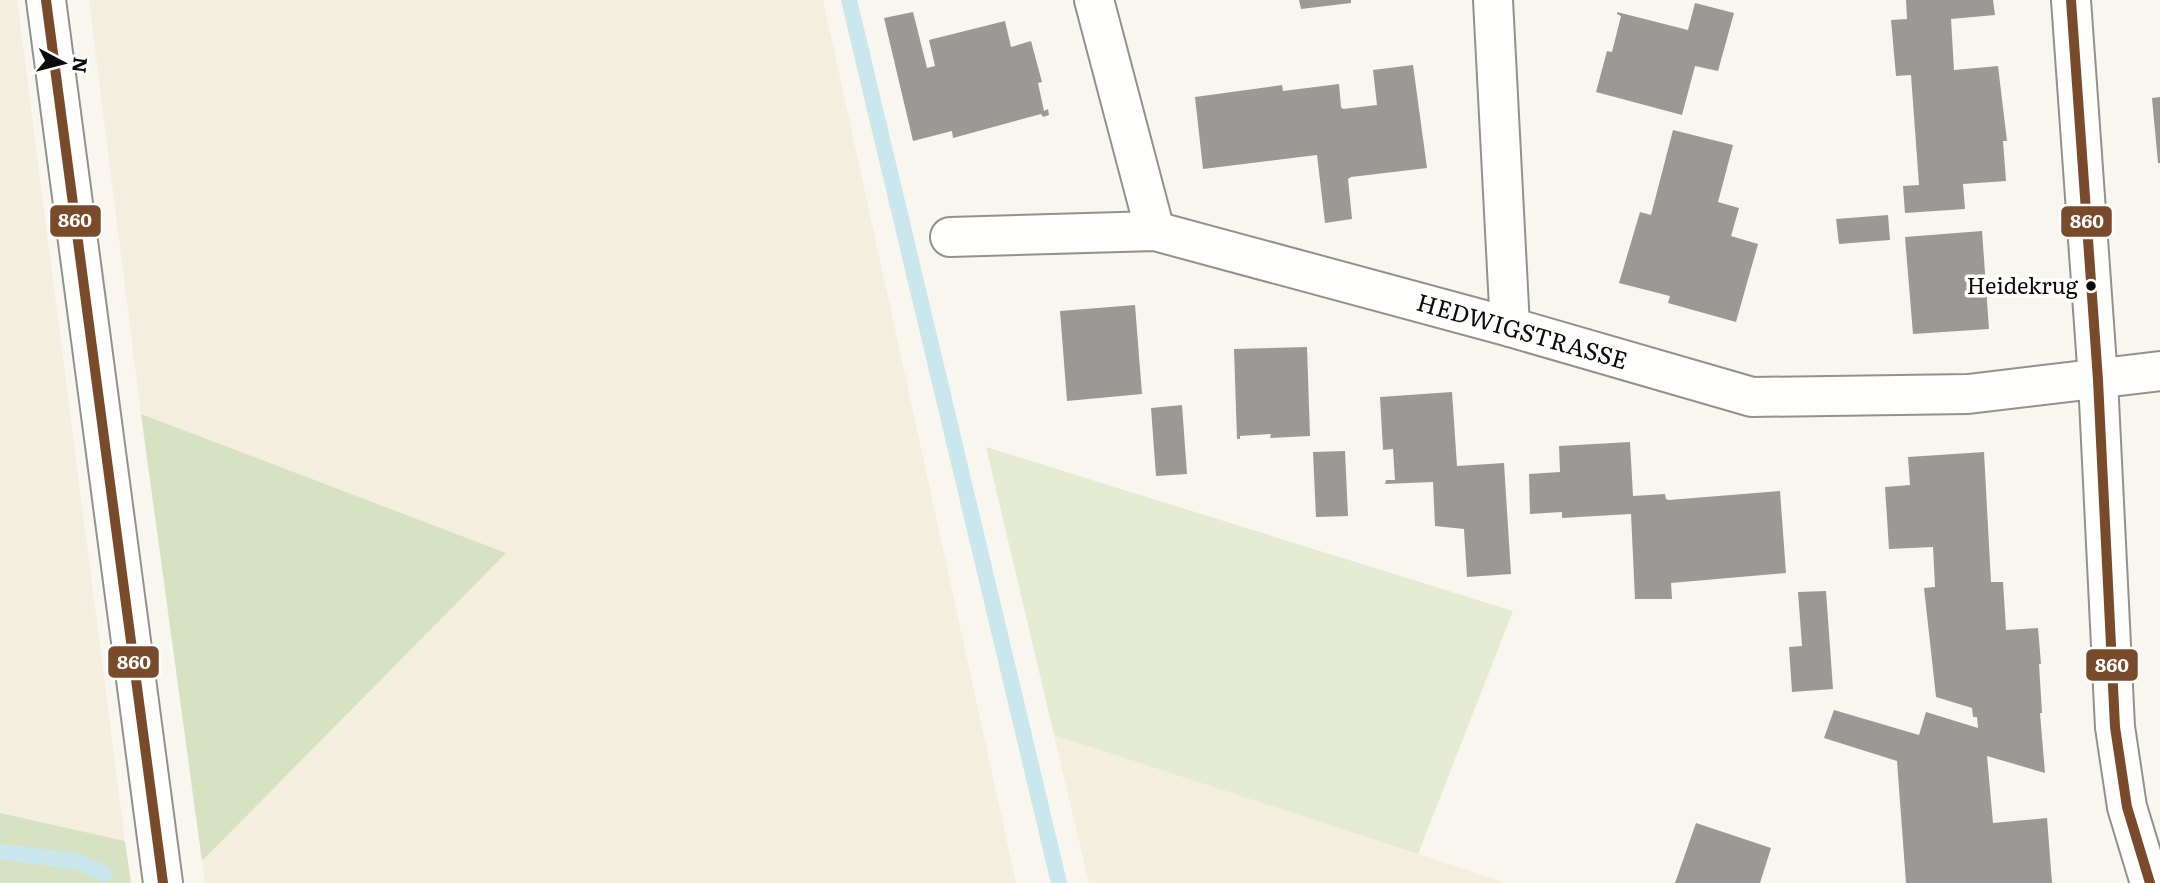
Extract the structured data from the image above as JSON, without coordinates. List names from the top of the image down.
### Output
{
  "streets": {
    "street": ["HEDWIGSTRASSE"]
  },
  "places": ["Heidekrug"],
  "lines": ["transit line 860"],
  "north": "right"
}
